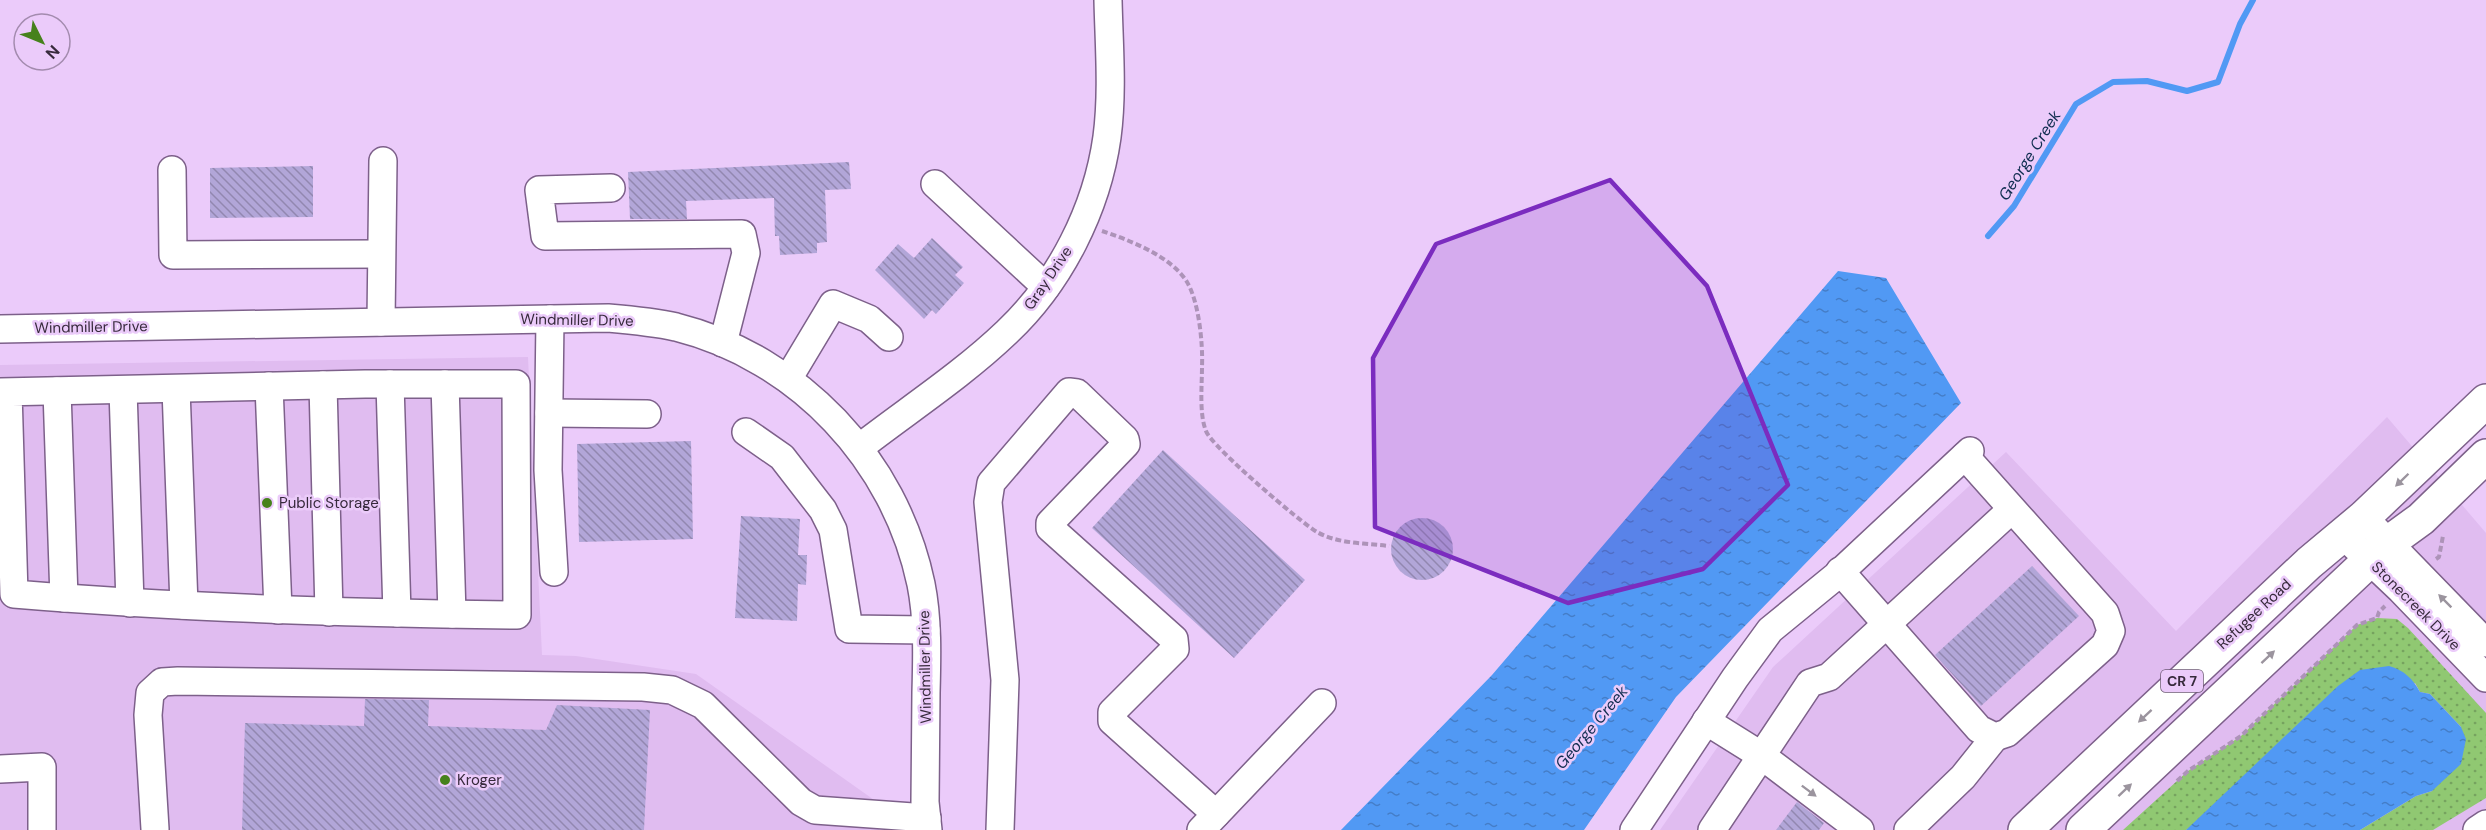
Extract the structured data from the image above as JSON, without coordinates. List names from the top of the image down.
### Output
{
  "streets": {
    "main road": ["Refugee Road", "CR 7"],
    "street": ["Gray Drive", "Windmiller Drive", "Stonecreek Drive"]
  },
  "crossings": [
    ["Gray Drive", "Windmiller Drive"],
    ["Stonecreek Drive", "Refugee Road"],
    ["Stonecreek Drive", "CR 7"]
  ],
  "water": ["George Creek"],
  "places": ["Public Storage", "Kroger"],
  "north": "bottom right"
}
